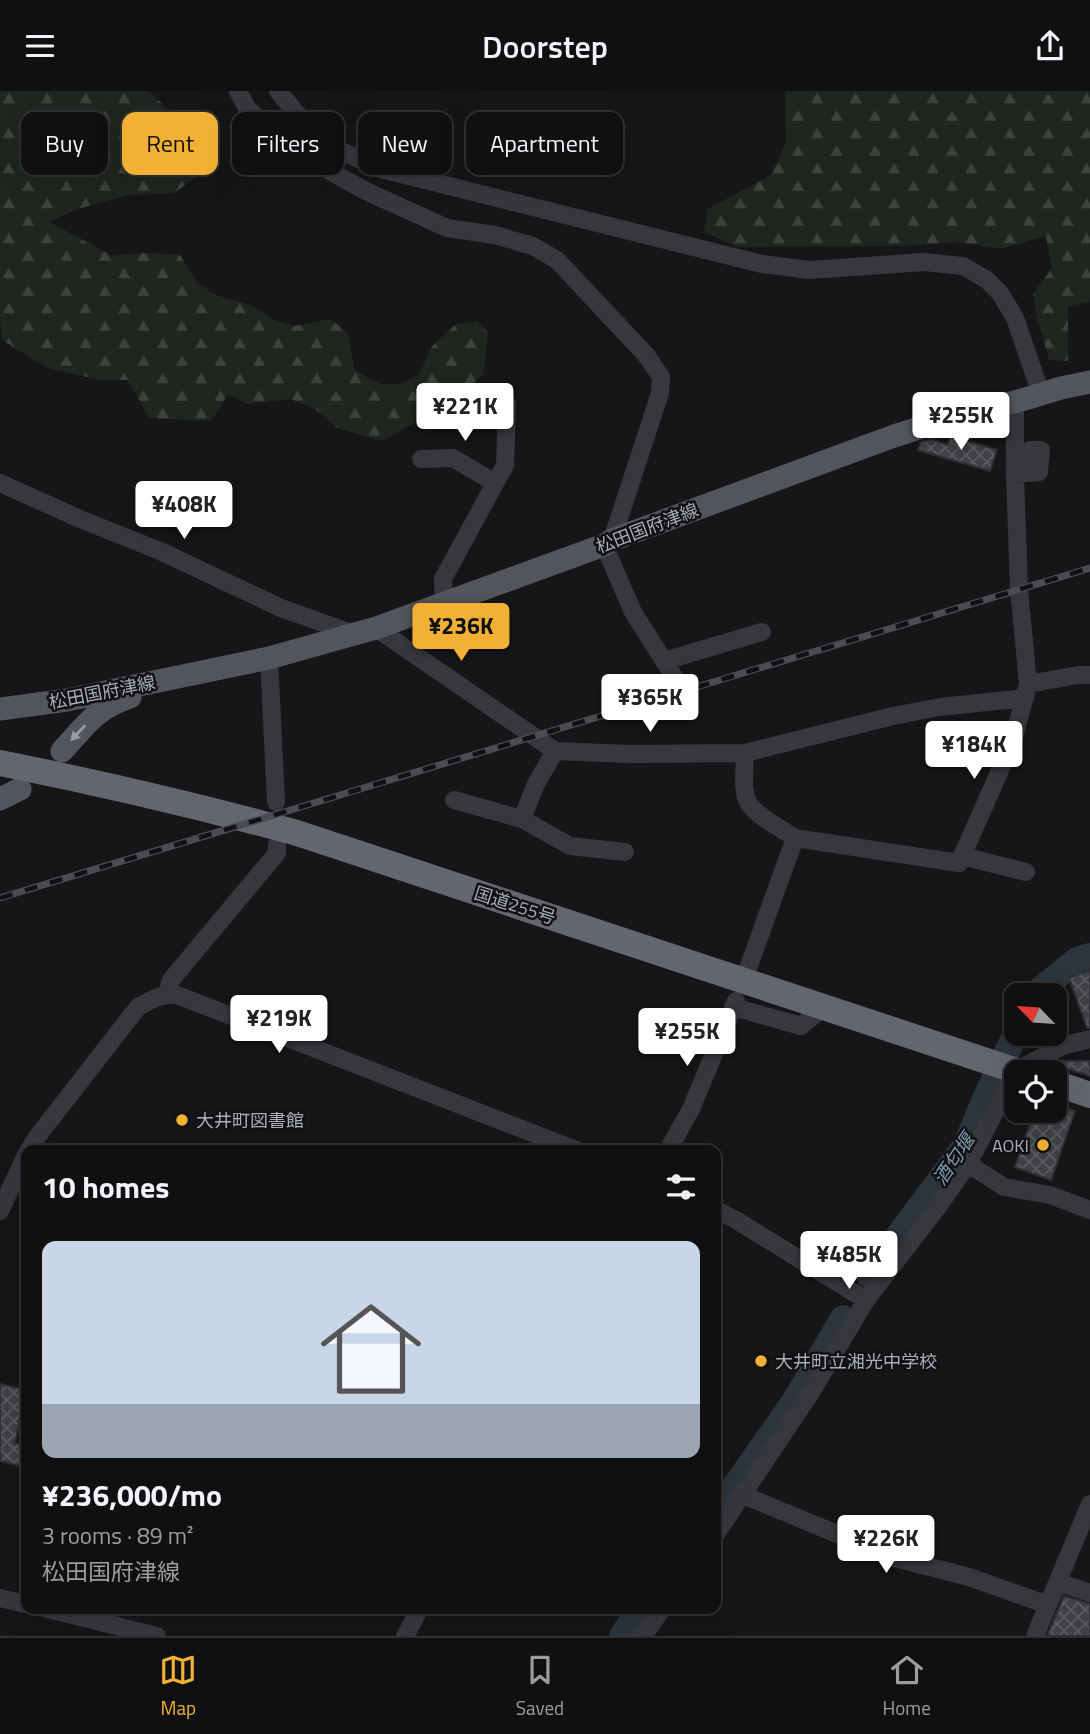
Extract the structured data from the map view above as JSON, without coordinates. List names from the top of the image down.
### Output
{
  "streets": {
    "highway": ["国道255号"],
    "main road": ["松田国府津線"]
  },
  "water": ["酒匂堰"],
  "places": ["大井町図書館", "AOKI", "大井町立湘光中学校"],
  "north": "top left",
  "page": {
    "header": "Doorstep",
    "chip": [
      "Buy",
      "Rent",
      "Filters",
      "New",
      "Apartment"
    ],
    "price": [
      "¥221K",
      "¥255K",
      "¥408K",
      "¥236K",
      "¥365K",
      "¥184K",
      "¥219K",
      "¥255K",
      "¥485K",
      "¥226K"
    ],
    "heading": "10 homes",
    "list": [
      {
        "name": "¥236,000/mo",
        "note": "3 rooms · 89 m² · 松田国府津線"
      }
    ],
    "tabs": ["Map", "Saved", "Home"]
  }
}
